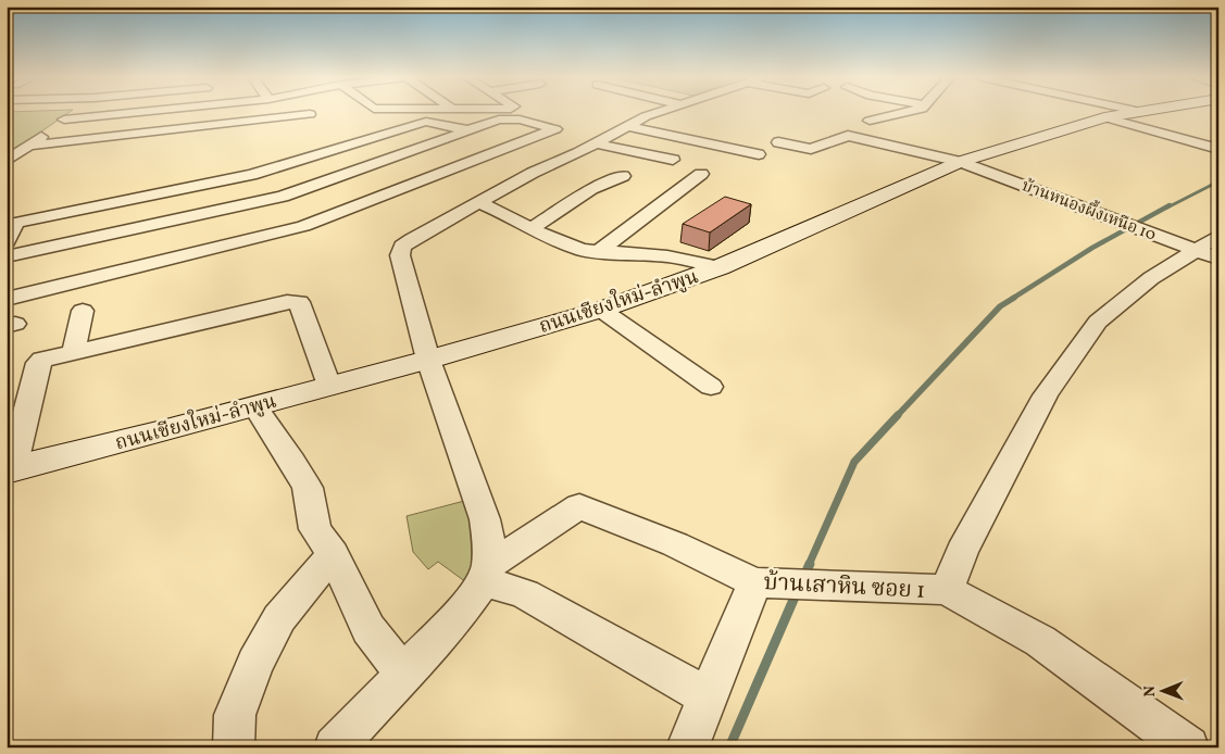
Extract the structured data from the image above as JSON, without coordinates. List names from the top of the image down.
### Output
{
  "streets": {
    "main road": ["ถนนเชียงใหม่-ลำพูน"],
    "street": ["บ้านหนองผึ้งเหนือ 10", "บ้านเสาหิน ซอย 1"]
  },
  "crossings": [
    ["บ้านหนองผึ้งเหนือ 10", "ถนนเชียงใหม่-ลำพูน"]
  ],
  "north": "left"
}
